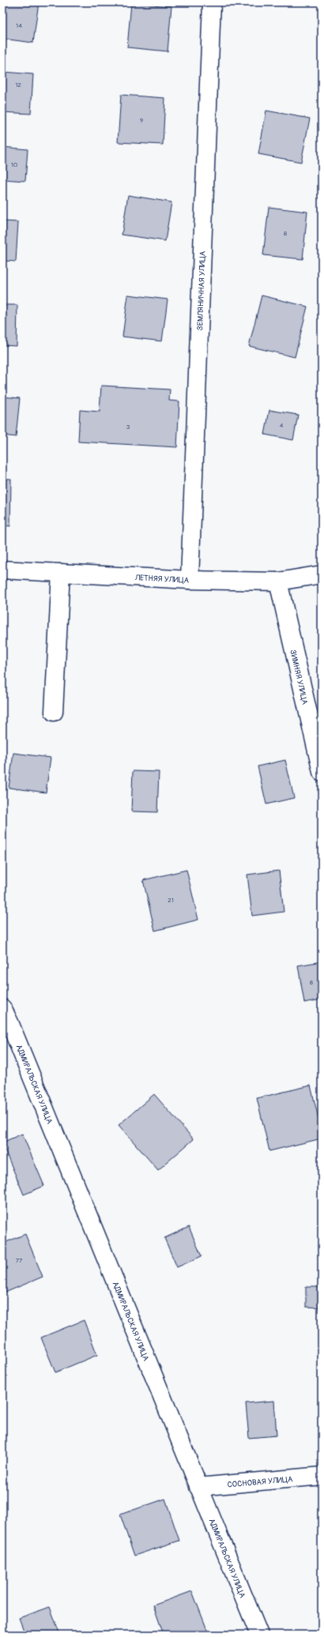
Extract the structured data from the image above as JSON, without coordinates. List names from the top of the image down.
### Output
{
  "streets": {
    "street": [
      "ЗЕМЛЯНИЧНАЯ УЛИЦА",
      "ЛЕТНЯЯ УЛИЦА",
      "ЗИМНЯЯ УЛИЦА",
      "АДМИРАЛЬСКАЯ УЛИЦА",
      "СОСНОВАЯ УЛИЦА"
    ]
  },
  "crossings": [
    ["ЗЕМЛЯНИЧНАЯ УЛИЦА", "ЛЕТНЯЯ УЛИЦА"],
    ["ЛЕТНЯЯ УЛИЦА", "ЗИМНЯЯ УЛИЦА"],
    ["АДМИРАЛЬСКАЯ УЛИЦА", "СОСНОВАЯ УЛИЦА"]
  ],
  "house_numbers": [
    "14",
    "12",
    "9",
    "10",
    "8",
    "4",
    "3",
    "21",
    "8",
    "77"
  ]
}
